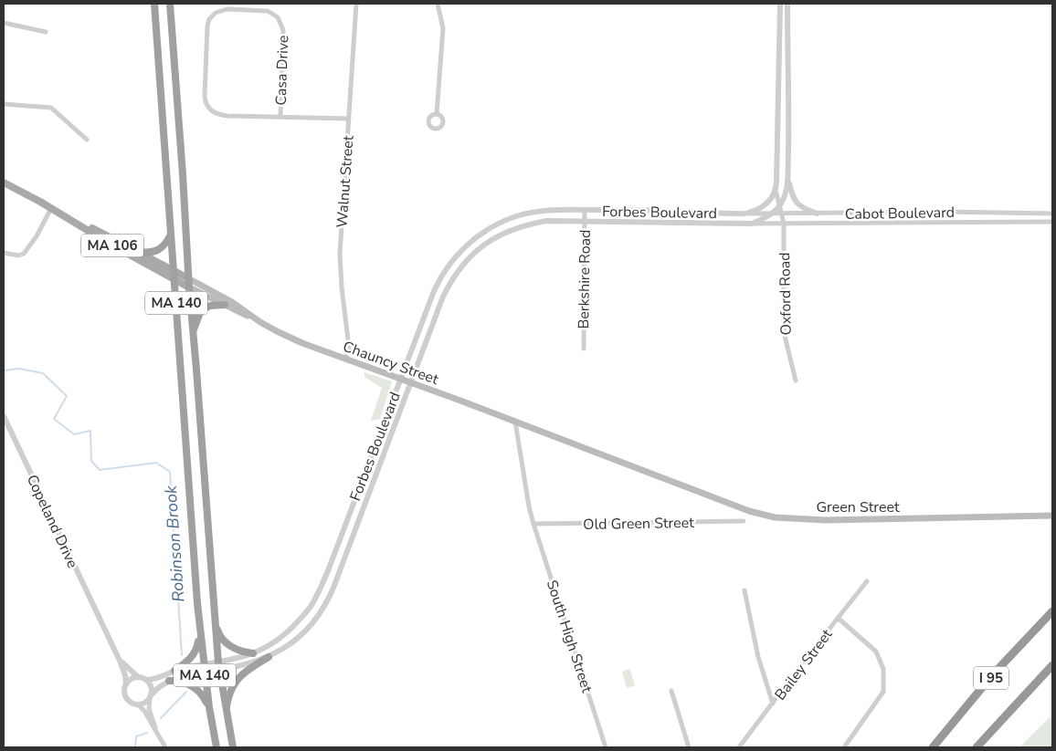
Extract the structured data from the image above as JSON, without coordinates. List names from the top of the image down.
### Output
{
  "streets": {
    "highway": ["MA 140", "I 95"],
    "main road": ["MA 106", "Chauncy Street", "Green Street"],
    "street": [
      "Casa Drive",
      "Walnut Street",
      "Forbes Boulevard",
      "Cabot Boulevard",
      "Berkshire Road",
      "Oxford Road",
      "Copeland Drive",
      "Old Green Street",
      "South High Street",
      "Bailey Street"
    ]
  },
  "crossings": [
    ["Casa Drive", "Walnut Street"],
    ["Walnut Street", "Chauncy Street"],
    ["Forbes Boulevard", "Cabot Boulevard"],
    ["Forbes Boulevard", "Berkshire Road"],
    ["Forbes Boulevard", "Oxford Road"],
    ["Forbes Boulevard", "MA 140"],
    ["Forbes Boulevard", "Chauncy Street"],
    ["Cabot Boulevard", "Oxford Road"],
    ["MA 140", "Chauncy Street"],
    ["Chauncy Street", "Green Street"],
    ["Old Green Street", "South High Street"]
  ],
  "water": ["Robinson Brook"]
}
